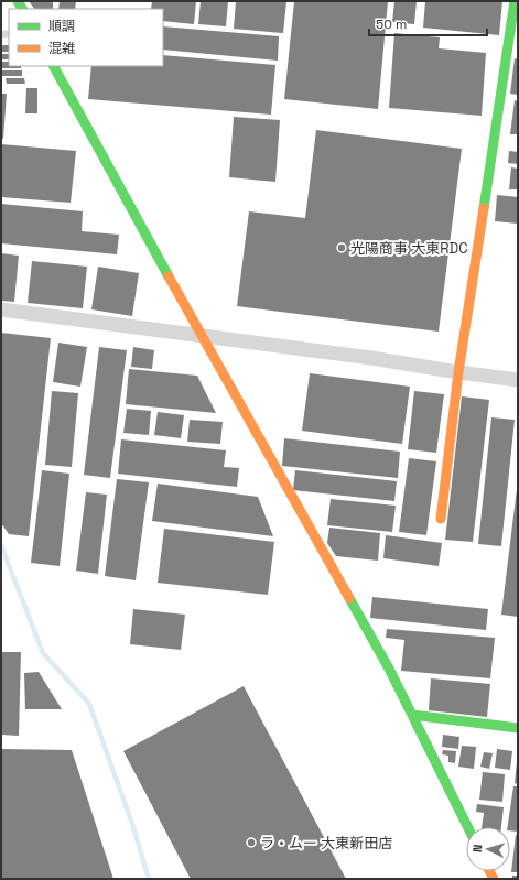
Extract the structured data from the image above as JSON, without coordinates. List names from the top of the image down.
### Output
{
  "places": ["光陽商事 大東RDC", "ラ・ムー 大東新田店"],
  "legend": ["順調", "混雑"],
  "scale_bar": "50 m",
  "north": "left"
}
